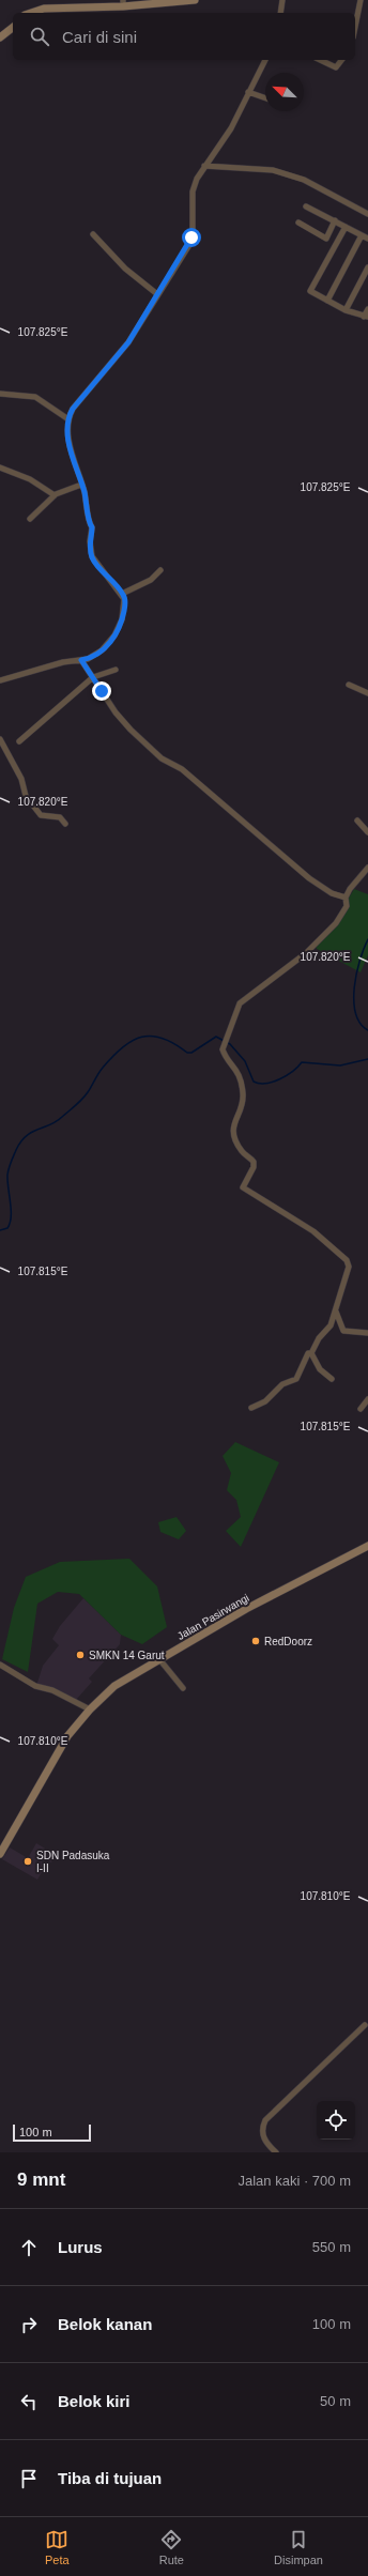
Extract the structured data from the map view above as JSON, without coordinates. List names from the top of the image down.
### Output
{
  "streets": {
    "street": ["Jalan Pasirwangi"]
  },
  "places": ["RedDoorz", "SMKN 14 Garut", "SDN Padasuka I-II"],
  "scale_bar": "100 m",
  "north": "top left",
  "page": {
    "search": "Cari di sini",
    "scale": "100 m",
    "heading": ["9 mnt", "Jalan kaki · 700 m"],
    "list": [
      ["Lurus", "550 m"],
      ["Belok kanan", "100 m"],
      ["Belok kiri", "50 m"],
      "Tiba di tujuan"
    ],
    "nav": ["Peta", "Rute", "Disimpan"]
  },
  "coordinates": [
    "107.825°E",
    "107.820°E",
    "107.815°E",
    "107.810°E"
  ]
}
